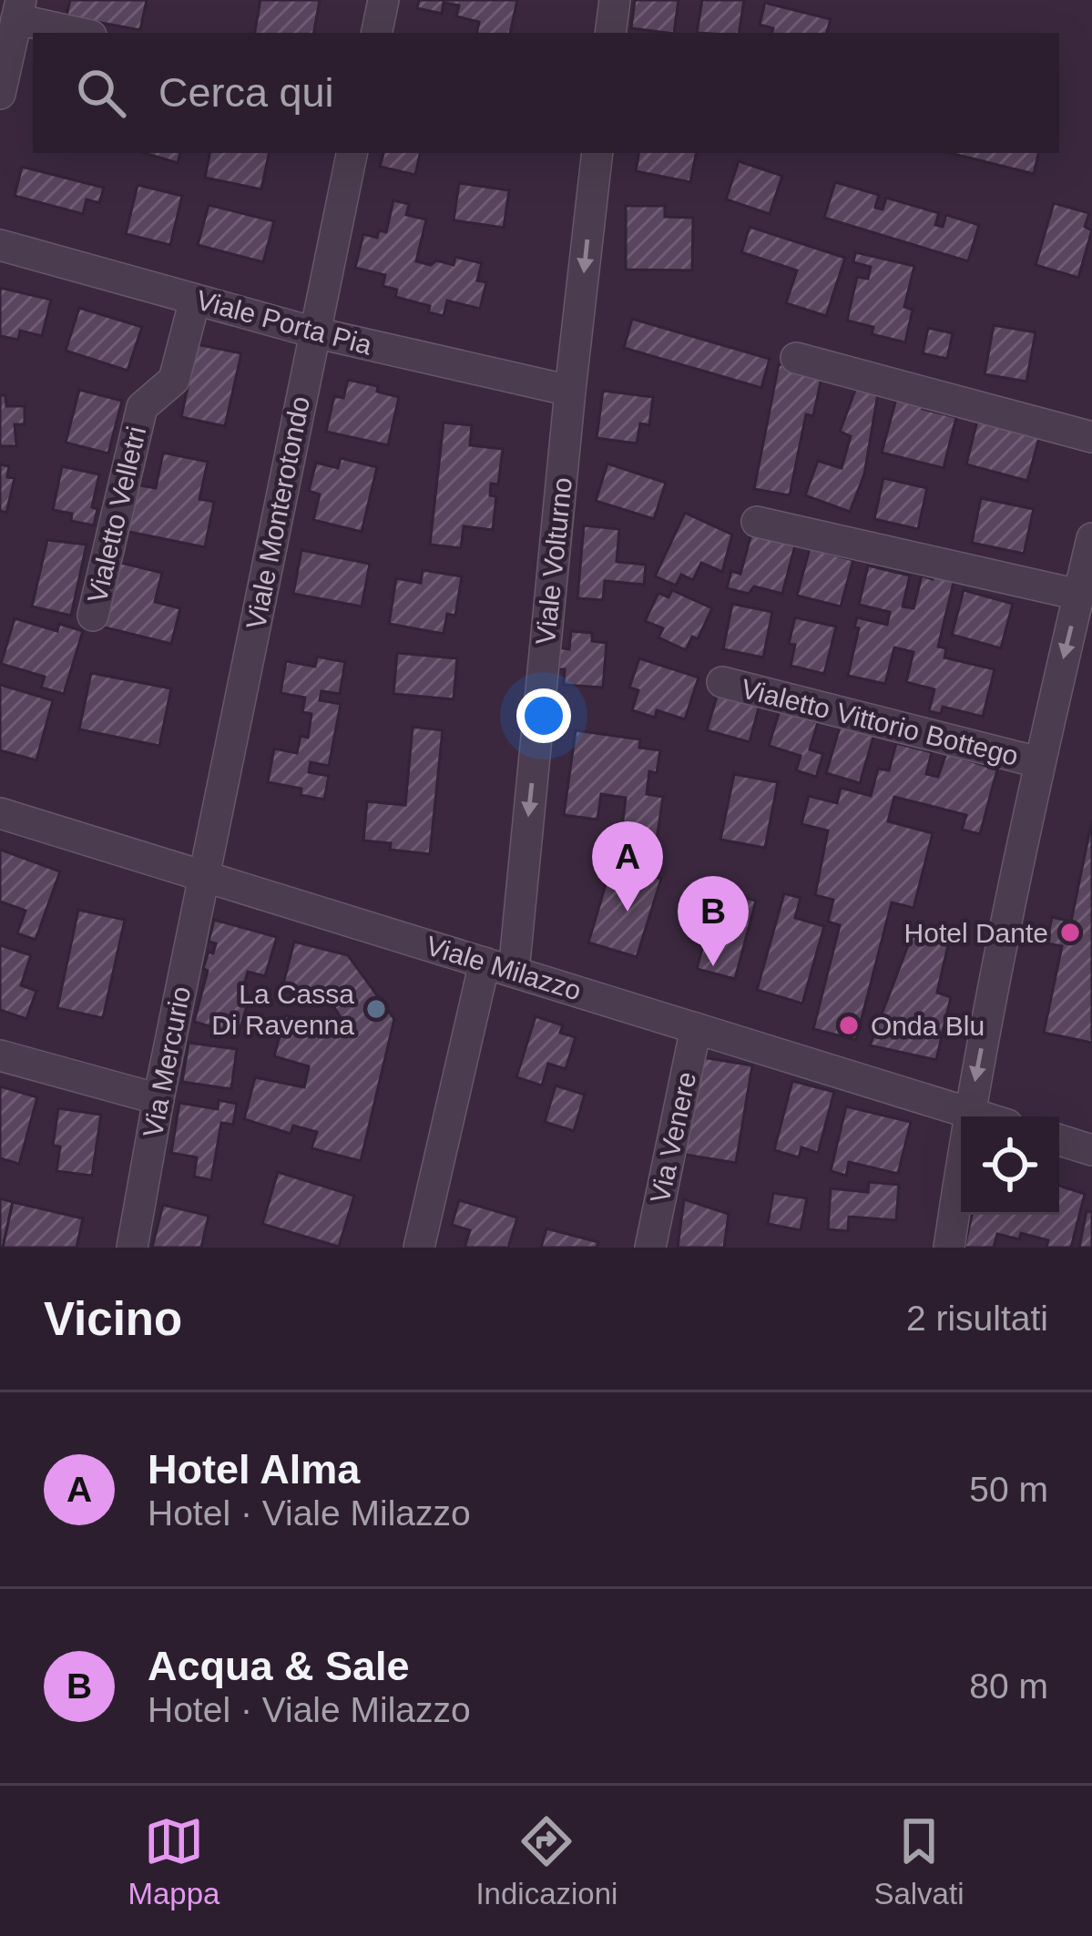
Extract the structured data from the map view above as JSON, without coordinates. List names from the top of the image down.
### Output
{
  "streets": {
    "street": [
      "Viale Porta Pia",
      "Viale Monterotondo",
      "Vialetto Velletri",
      "Viale Volturno",
      "Vialetto Vittorio Bottego",
      "Viale Milazzo",
      "Via Mercurio",
      "Via Venere"
    ]
  },
  "crossings": [
    ["Viale Porta Pia", "Viale Monterotondo"],
    ["Viale Porta Pia", "Vialetto Velletri"],
    ["Viale Porta Pia", "Viale Volturno"],
    ["Viale Monterotondo", "Viale Milazzo"],
    ["Viale Monterotondo", "Via Mercurio"],
    ["Viale Volturno", "Viale Milazzo"],
    ["Viale Milazzo", "Via Mercurio"],
    ["Viale Milazzo", "Via Venere"]
  ],
  "one_way": ["Viale Volturno"],
  "places": ["Hotel Dante", "La Cassa Di Ravenna", "Onda Blu"],
  "page": {
    "search": "Cerca qui",
    "pins": ["A", "B"],
    "heading": ["Vicino", "2 risultati"],
    "list": [
      {
        "mark": "A",
        "name": "Hotel Alma",
        "note": "Hotel · Viale Milazzo",
        "value": "50 m"
      },
      {
        "mark": "B",
        "name": "Acqua & Sale",
        "note": "Hotel · Viale Milazzo",
        "value": "80 m"
      }
    ],
    "nav": ["Mappa", "Indicazioni", "Salvati"]
  }
}
